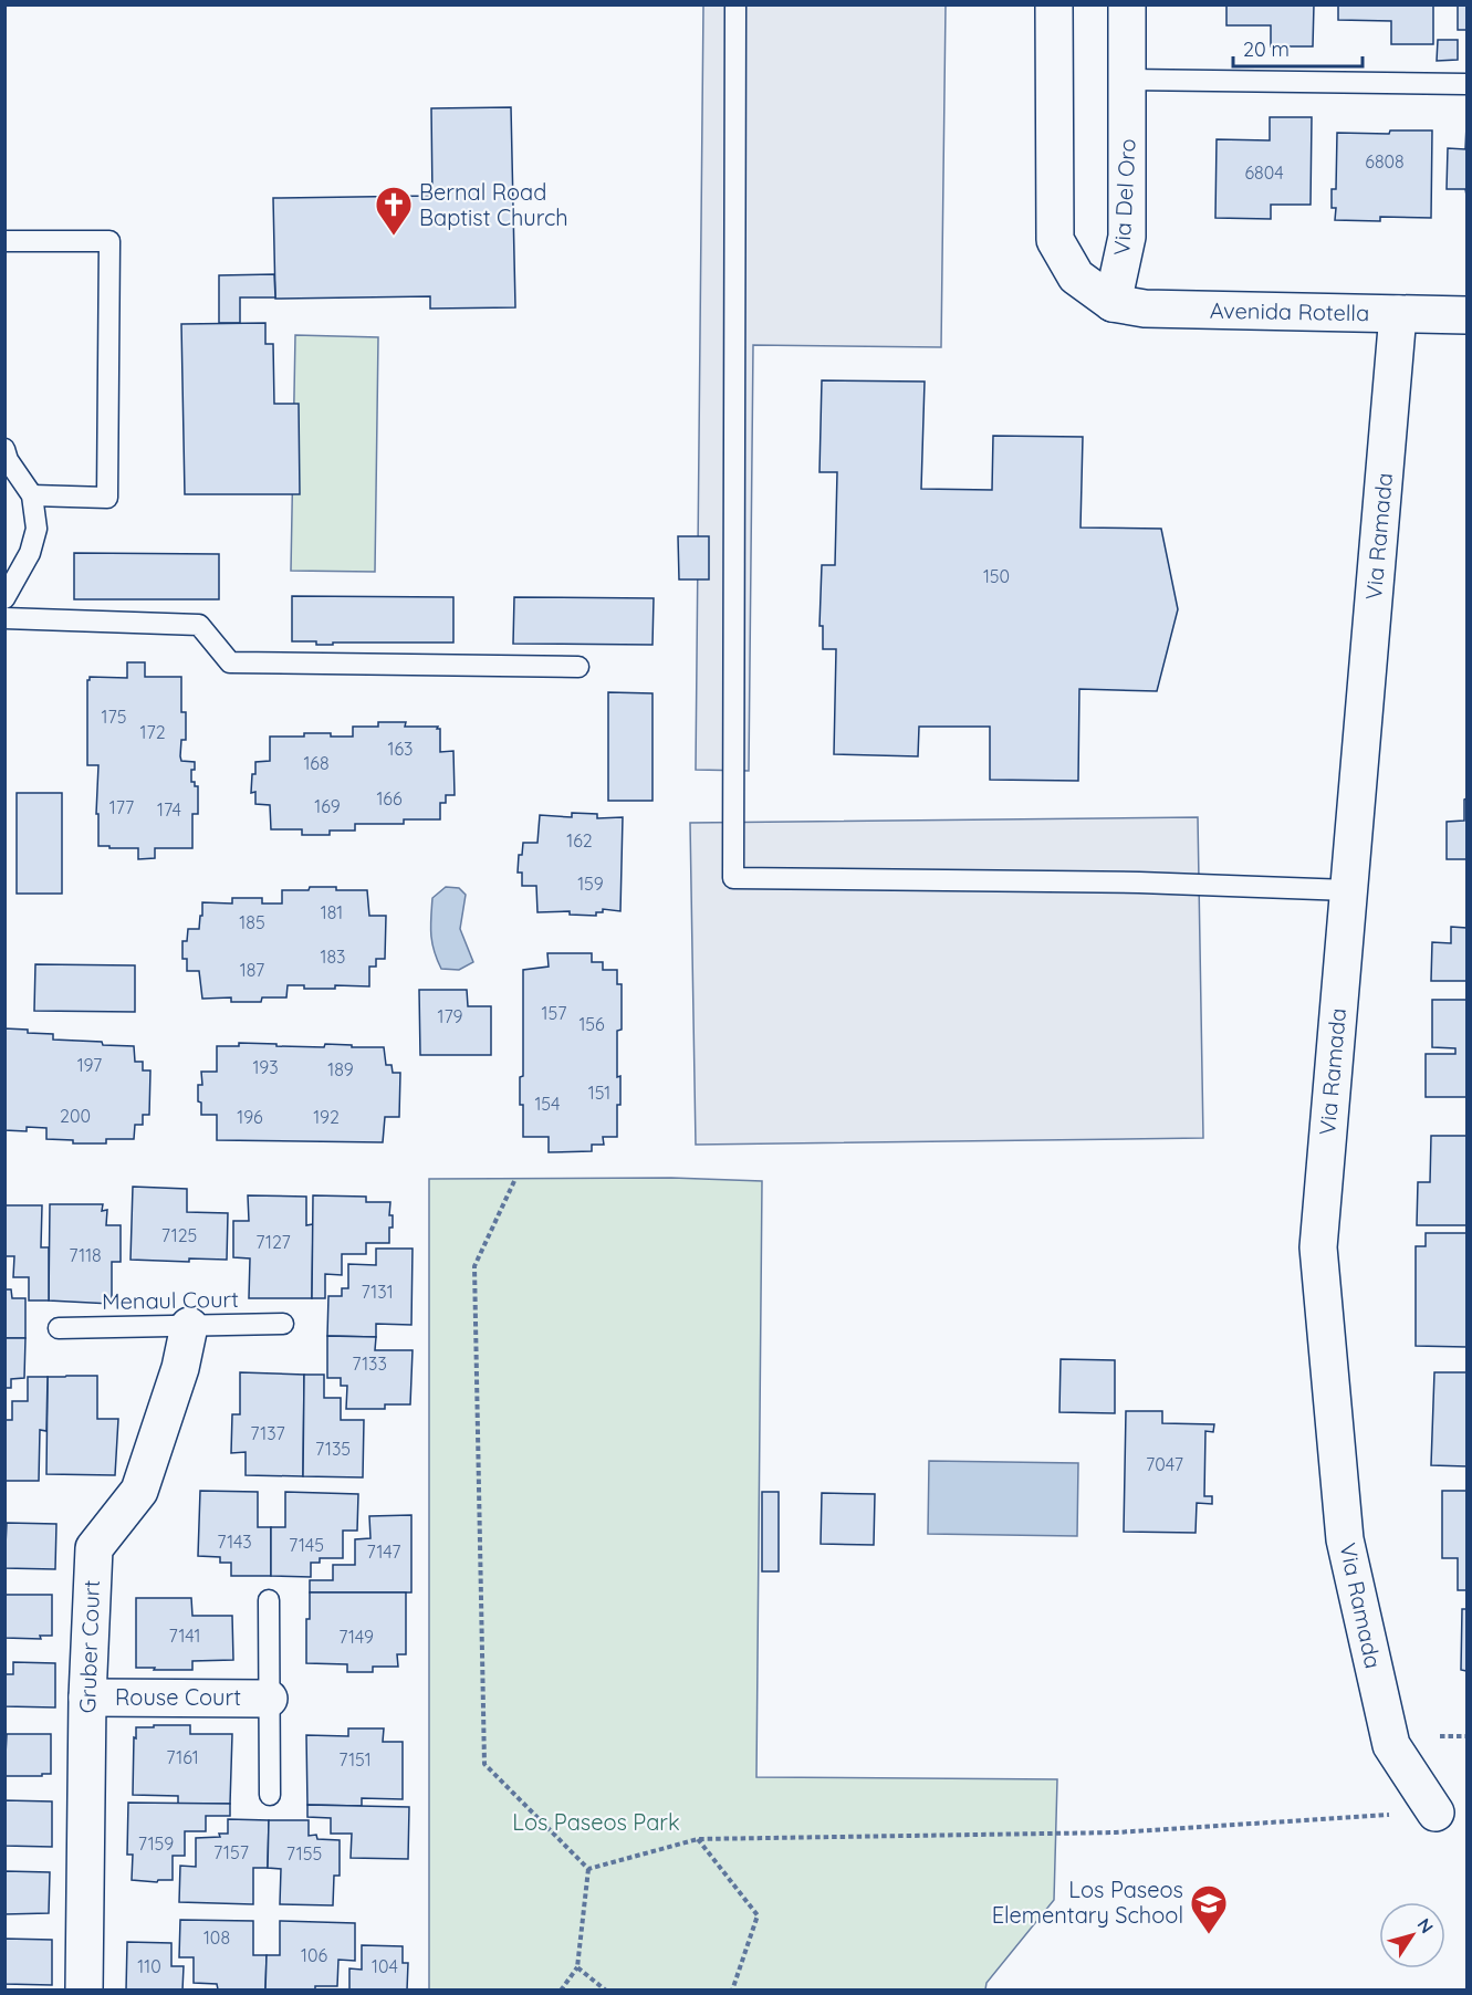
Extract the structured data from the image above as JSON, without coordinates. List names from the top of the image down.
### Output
{
  "streets": {
    "street": [
      "Via Del Oro",
      "Avenida Rotella",
      "Via Ramada",
      "Gruber Court",
      "Rouse Court"
    ],
    "lane": ["Menaul Court"]
  },
  "crossings": [
    ["Via Del Oro", "Avenida Rotella"],
    ["Avenida Rotella", "Via Ramada"],
    ["Menaul Court", "Gruber Court"],
    ["Gruber Court", "Rouse Court"]
  ],
  "parks": ["Los Paseos Park"],
  "places": {
    "church": ["Bernal Road Baptist Church"],
    "school or university": ["Los Paseos Elementary School"]
  },
  "house_numbers": [
    "6808",
    "6804",
    "150",
    "175",
    "172",
    "163",
    "168",
    "166",
    "169",
    "177",
    "174",
    "162",
    "159",
    "181",
    "185",
    "183",
    "187",
    "157",
    "179",
    "156",
    "197",
    "193",
    "189",
    "151",
    "154",
    "200",
    "196",
    "192",
    "7125",
    "7127",
    "7118",
    "7131",
    "7133",
    "7137",
    "7135",
    "7047",
    "7143",
    "7145",
    "7147",
    "7141",
    "7149",
    "7161",
    "7151",
    "7159",
    "7157",
    "7155",
    "108",
    "106",
    "110",
    "104"
  ],
  "scale_bar": "20 m",
  "north": "top right"
}
